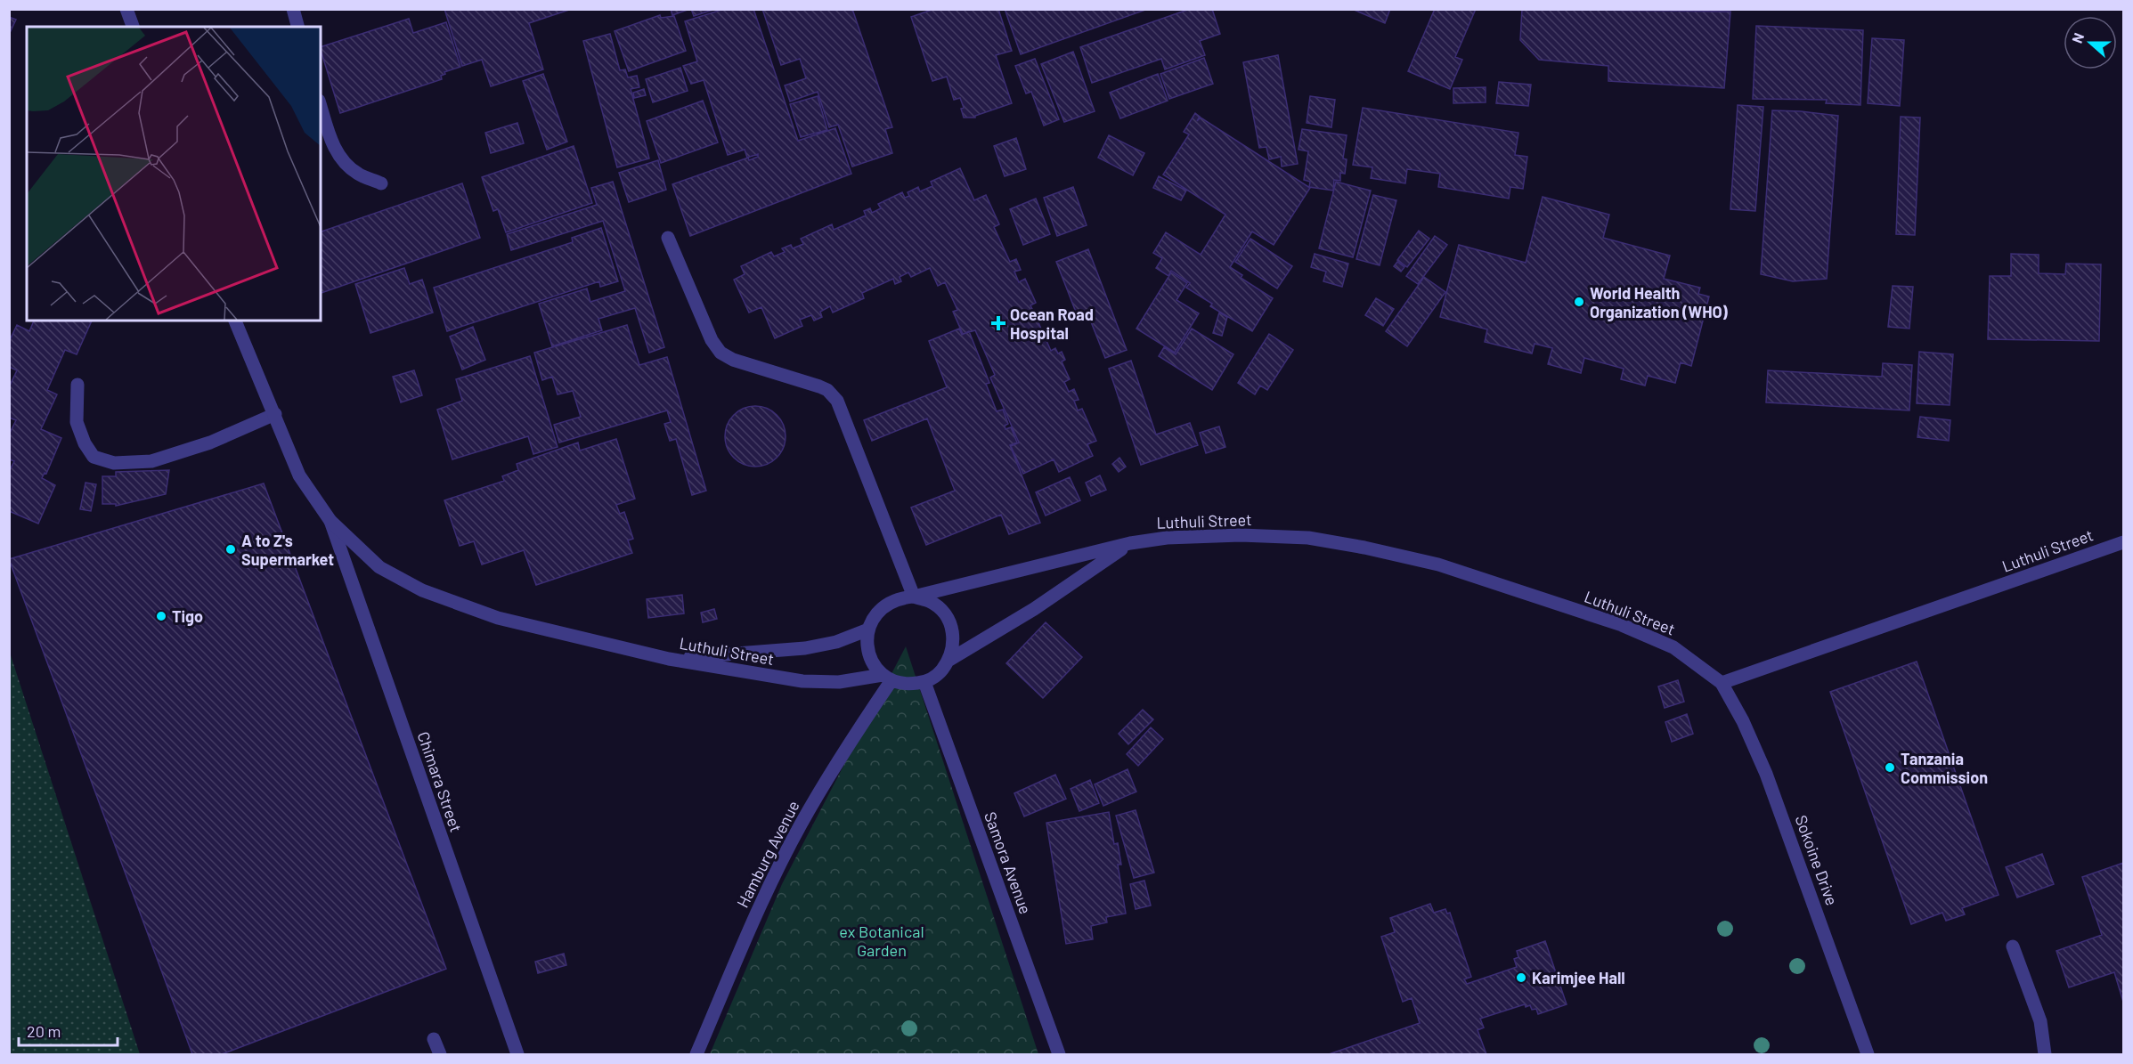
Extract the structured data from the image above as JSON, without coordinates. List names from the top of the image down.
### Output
{
  "streets": {
    "street": [
      "Luthuli Street",
      "Chimara Street",
      "Hamburg Avenue",
      "Sokoine Drive",
      "Samora Avenue"
    ]
  },
  "crossings": [
    ["Luthuli Street", "Chimara Street"],
    ["Luthuli Street", "Hamburg Avenue"],
    ["Luthuli Street", "Sokoine Drive"],
    ["Luthuli Street", "Samora Avenue"],
    ["Hamburg Avenue", "Samora Avenue"]
  ],
  "parks": ["ex Botanical Garden"],
  "places": {
    "other": [
      "World Health Organization (WHO)",
      "A to Z's Supermarket",
      "Tigo",
      "Tanzania Commission",
      "Karimjee Hall"
    ],
    "health": ["Ocean Road Hospital"]
  },
  "scale_bar": "20 m",
  "north": "left"
}
